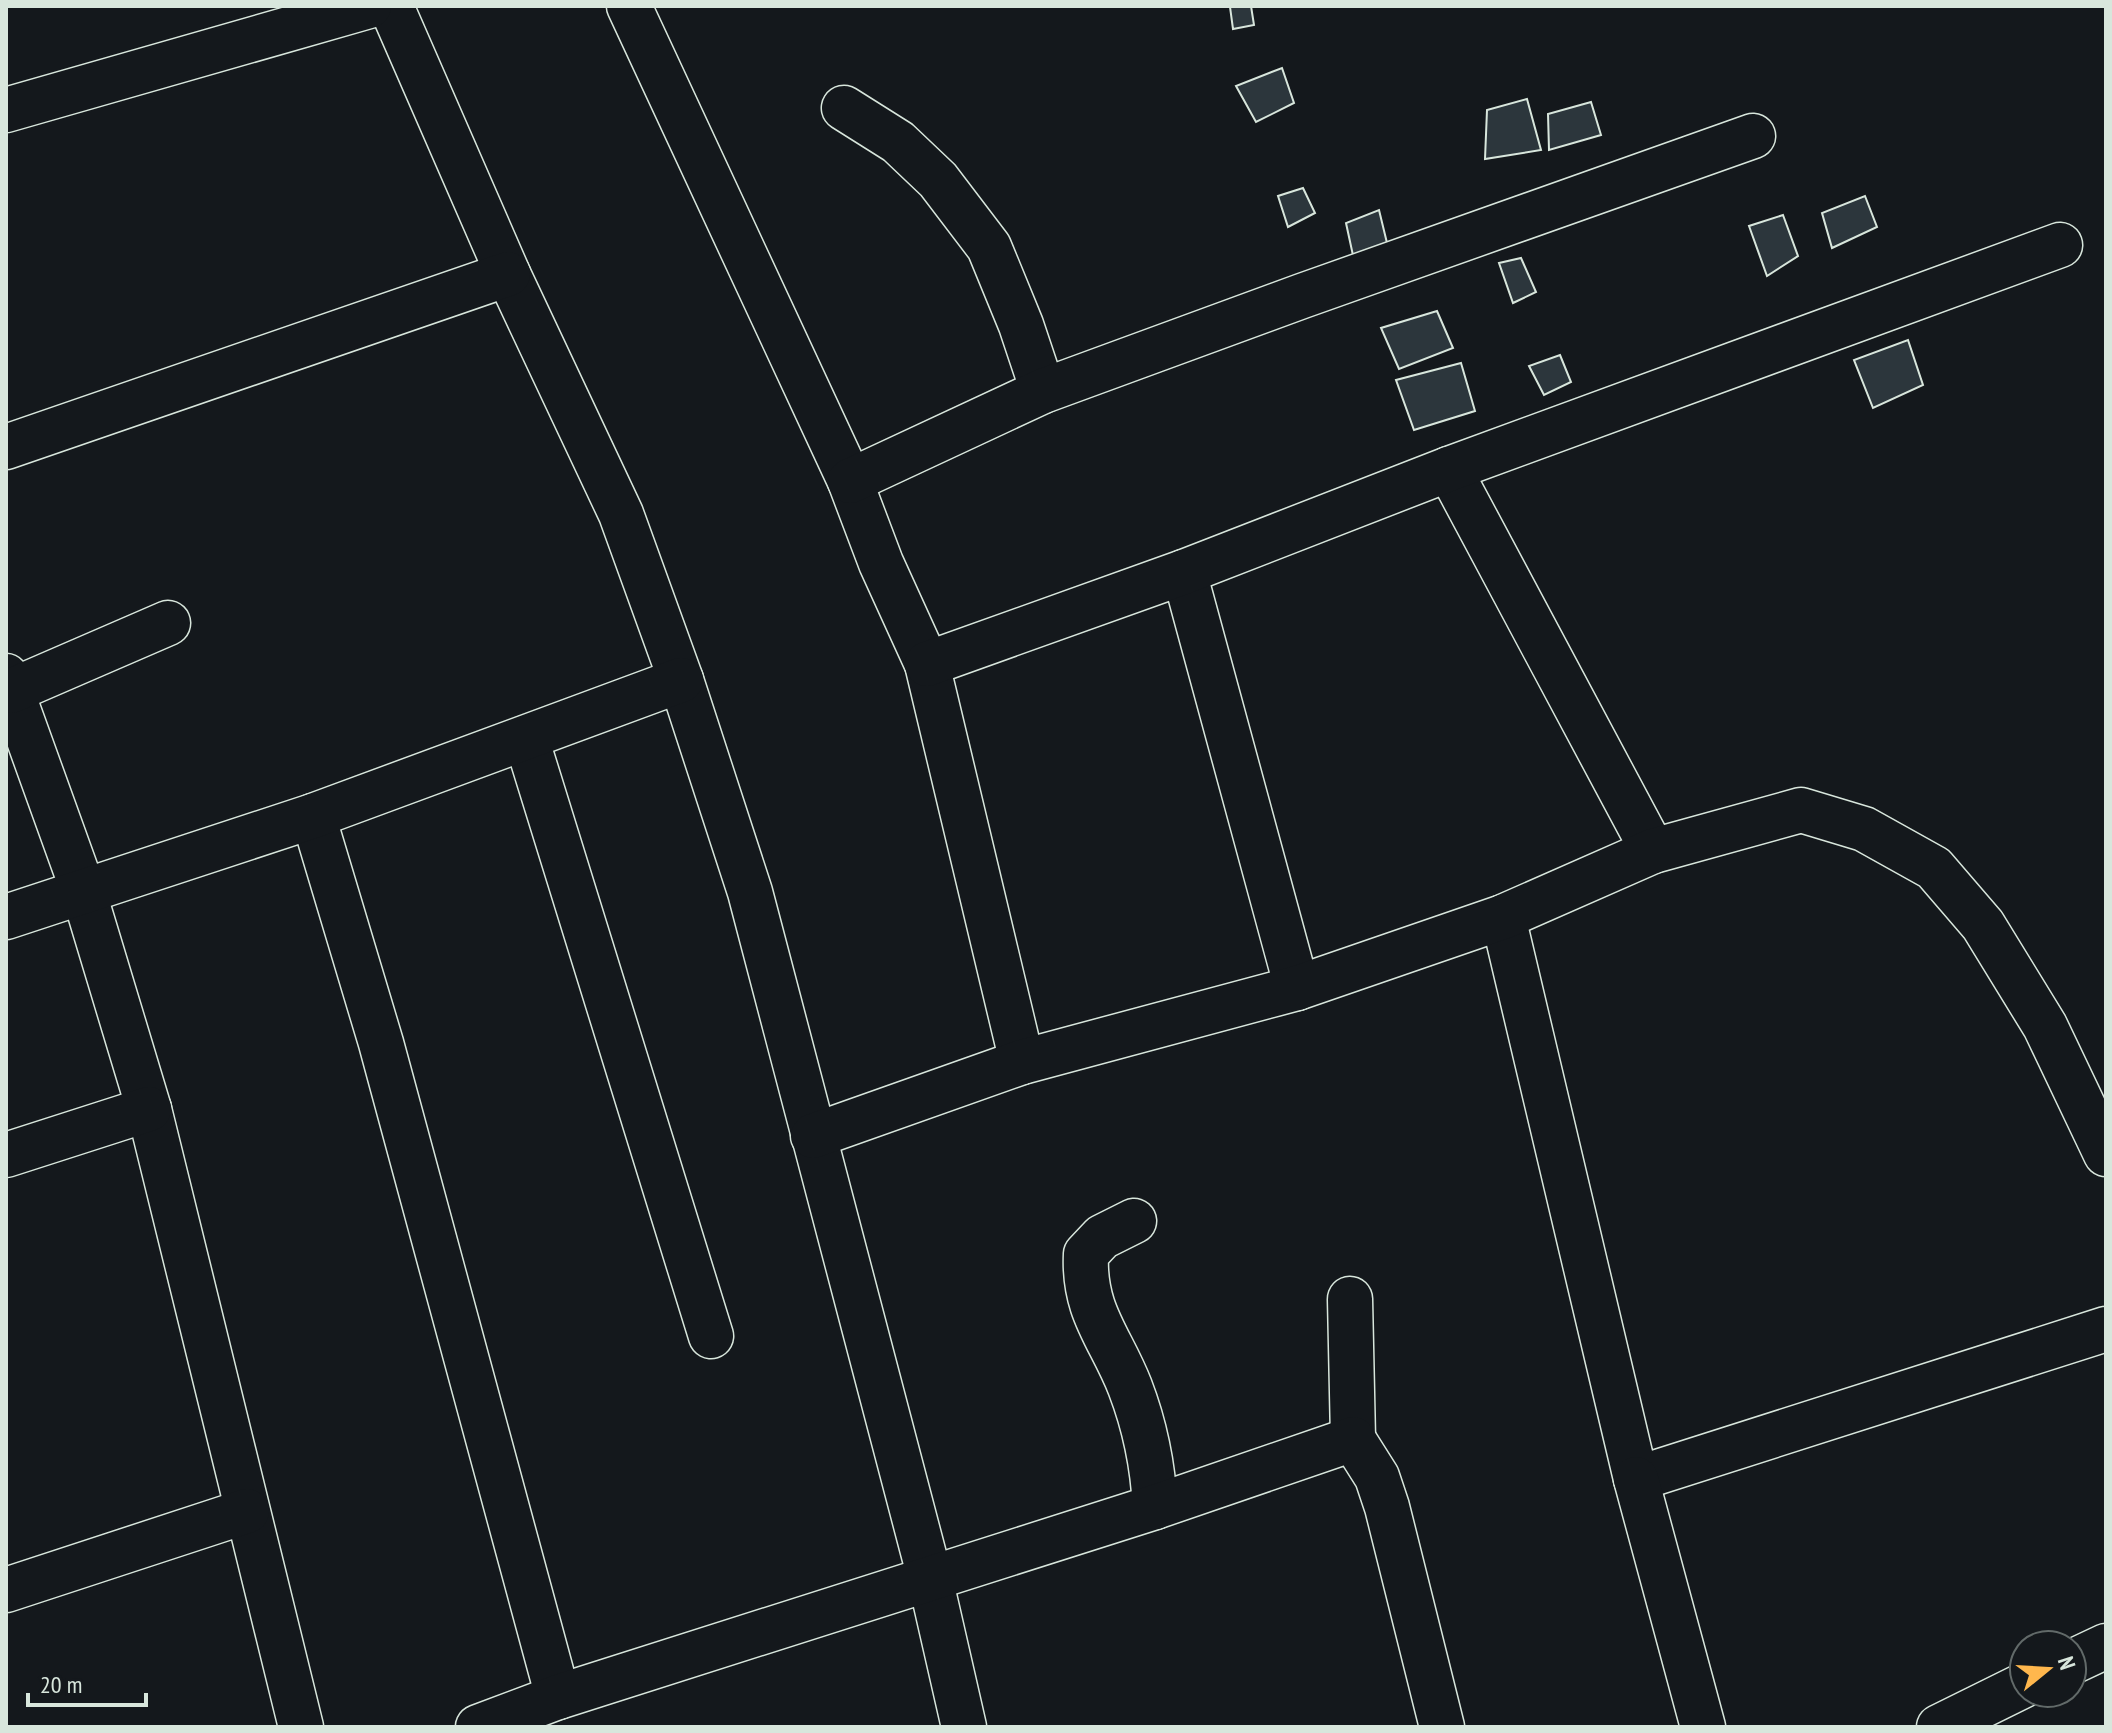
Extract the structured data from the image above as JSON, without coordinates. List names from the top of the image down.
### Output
{
  "scale_bar": "20 m",
  "north": "right"
}
